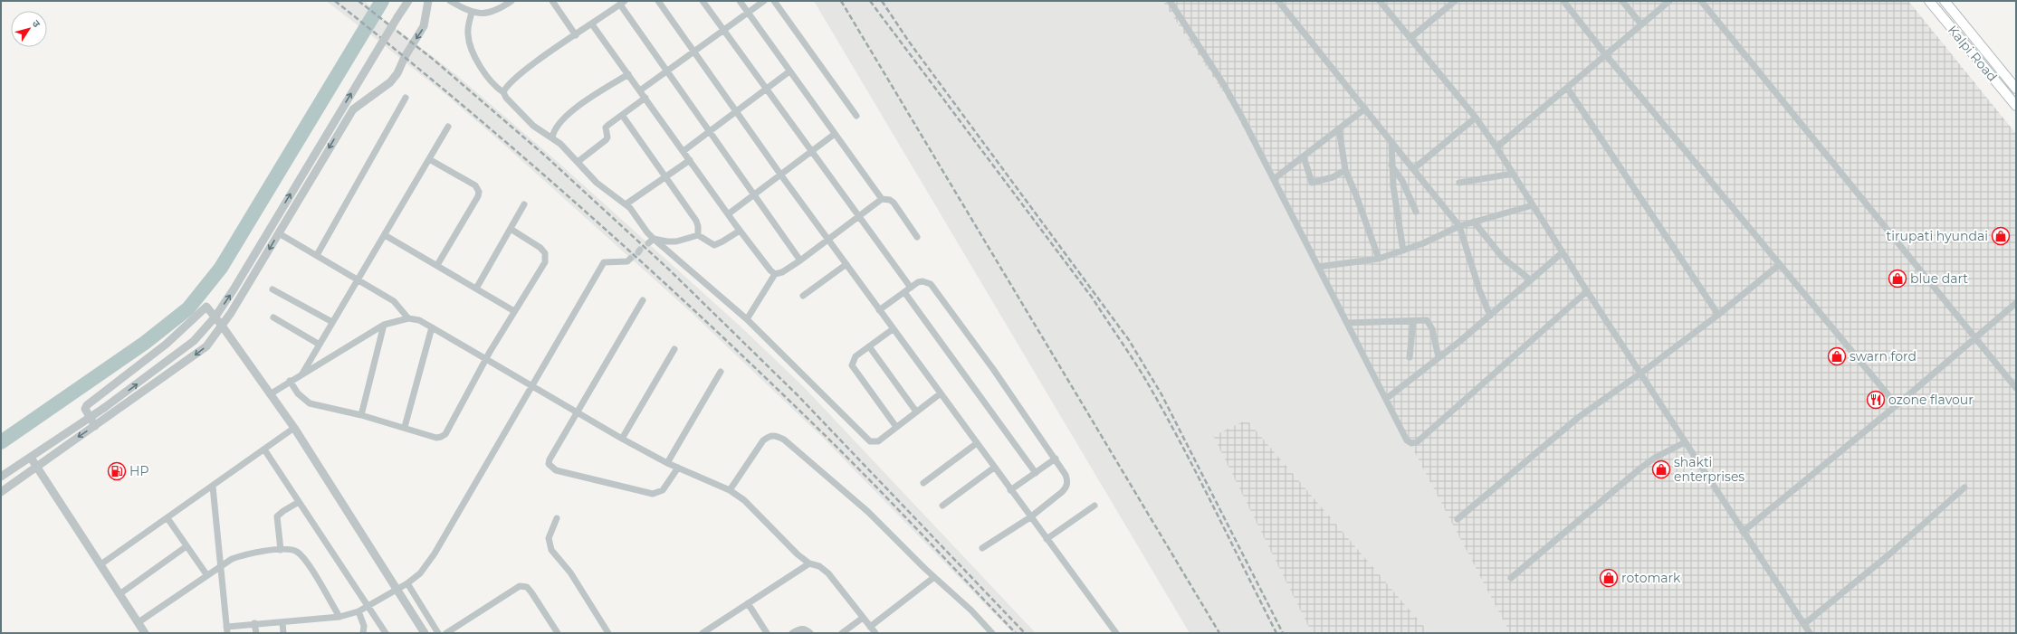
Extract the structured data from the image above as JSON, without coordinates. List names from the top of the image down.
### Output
{
  "streets": {
    "main road": ["Kalpi Road"]
  },
  "places": {
    "shop": [
      "tirupati hyundai",
      "blue dart",
      "swarn ford",
      "shakti enterprises",
      "rotomark"
    ],
    "restaurant": ["ozone flavour"],
    "fuel station": ["HP"]
  },
  "north": "top right"
}
